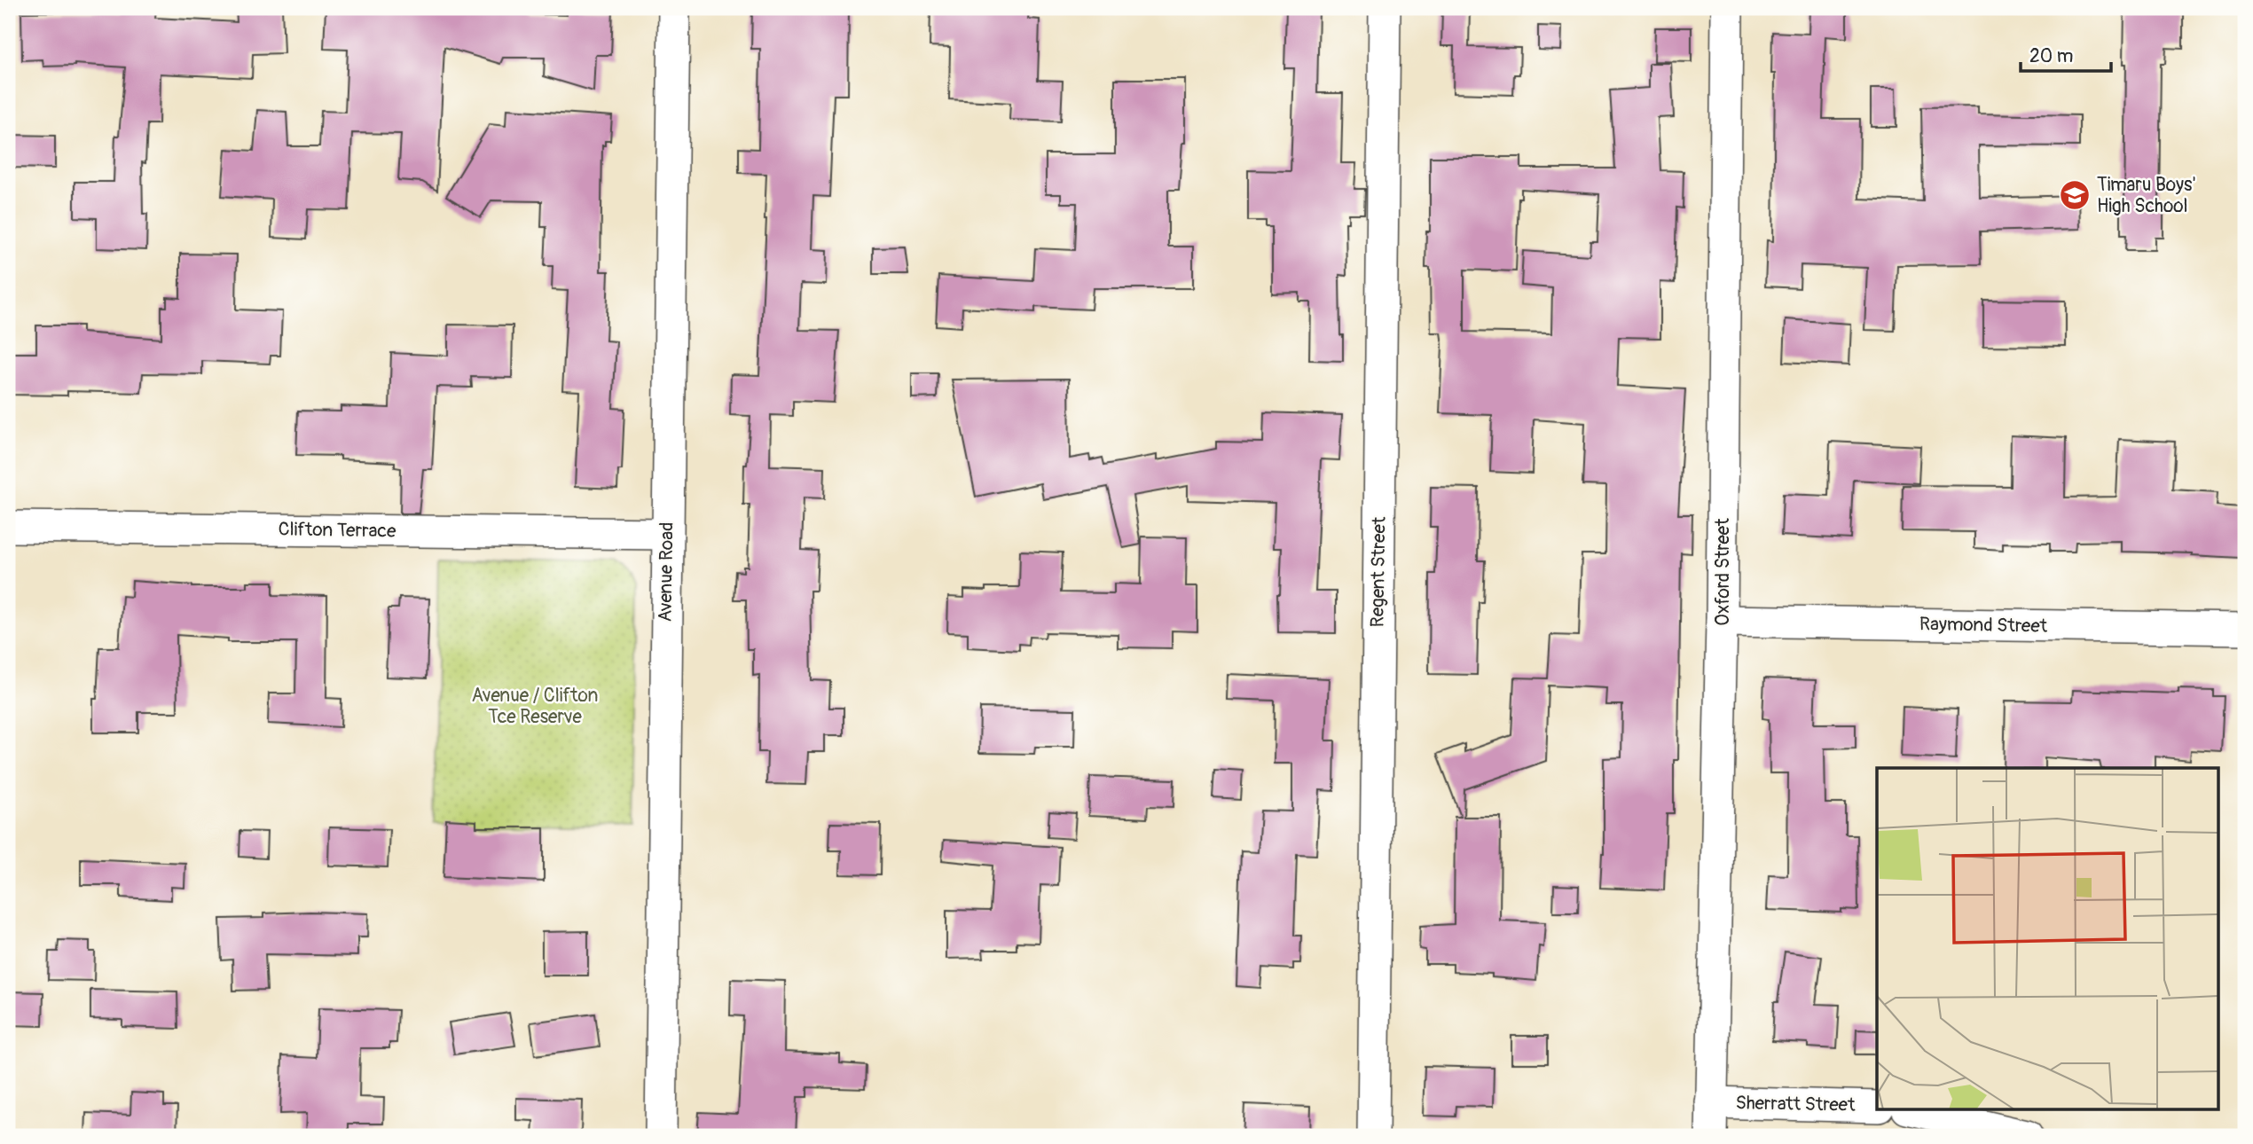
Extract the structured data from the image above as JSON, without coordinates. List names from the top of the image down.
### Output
{
  "streets": {
    "street": [
      "Clifton Terrace",
      "Avenue Road",
      "Regent Street",
      "Oxford Street",
      "Raymond Street",
      "Sherratt Street"
    ]
  },
  "crossings": [
    ["Clifton Terrace", "Avenue Road"],
    ["Oxford Street", "Raymond Street"],
    ["Oxford Street", "Sherratt Street"]
  ],
  "parks": ["Avenue / Clifton Tce Reserve"],
  "places": {
    "school or university": ["Timaru Boys' High School"]
  },
  "scale_bar": "20 m"
}
